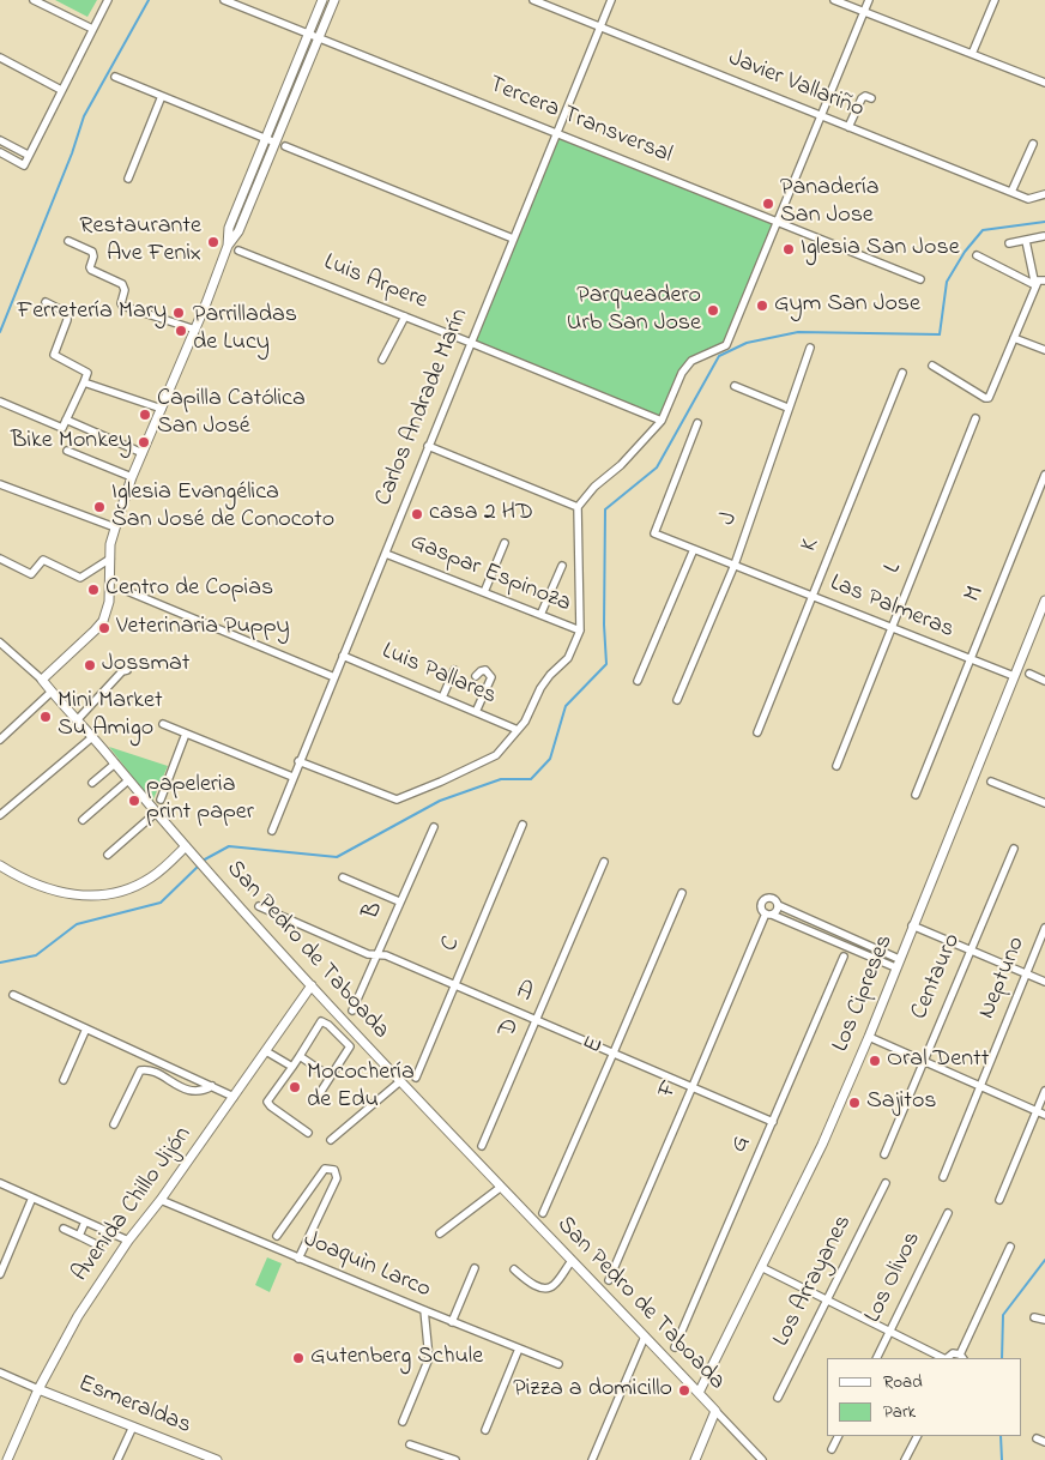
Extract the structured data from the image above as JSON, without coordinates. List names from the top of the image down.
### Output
{
  "streets": {
    "street": [
      "Javier Vallariño",
      "Tercera Transversal",
      "Luis Arpere",
      "Carlos Andrade Marín",
      "J",
      "K",
      "L",
      "Gaspar Espinoza",
      "M",
      "Las Palmeras",
      "Luis Pallares",
      "B",
      "C",
      "San Pedro de Taboada",
      "Centauro",
      "Neptuno",
      "A",
      "Los Cipreses",
      "D",
      "E",
      "F",
      "G",
      "Avenida Chillo Jijón",
      "Joaquìn Larco",
      "Los Olivos",
      "Los Arrayanes",
      "Esmeraldas"
    ]
  },
  "crossings": [
    ["Javier Vallariño", "Carlos Andrade Marín"],
    ["Tercera Transversal", "Carlos Andrade Marín"],
    ["Luis Arpere", "Carlos Andrade Marín"],
    ["Carlos Andrade Marín", "Gaspar Espinoza"],
    ["Carlos Andrade Marín", "Luis Pallares"],
    ["J", "Las Palmeras"],
    ["K", "Las Palmeras"],
    ["L", "Las Palmeras"],
    ["M", "Las Palmeras"],
    ["Las Palmeras", "Los Cipreses"],
    ["B", "A"],
    ["C", "A"],
    ["San Pedro de Taboada", "Los Cipreses"],
    ["San Pedro de Taboada", "Avenida Chillo Jijón"],
    ["A", "D"],
    ["A", "E"],
    ["A", "F"],
    ["A", "G"],
    ["Avenida Chillo Jijón", "Joaquìn Larco"],
    ["Avenida Chillo Jijón", "Esmeraldas"]
  ],
  "places": [
    "Panadería San Jose",
    "Restaurante Ave Fenix",
    "Iglesia San Jose",
    "Gym San Jose",
    "Parqueadero Urb San Jose",
    "Ferretería Mary",
    "Parrilladas de Lucy",
    "Capilla Católica San José",
    "Bike Monkey",
    "Iglesia Evangélica San José de Conocoto",
    "casa 2 HD",
    "Centro de Copias",
    "Veterinaria Puppy",
    "Jossmat",
    "Mini Market Su Amigo",
    "papeleria print paper",
    "Oral Dentt",
    "Mocochería de Edu",
    "Sajitos",
    "Gutenberg Schule",
    "Pizza a domicillo"
  ],
  "legend": ["Road", "Park"]
}
